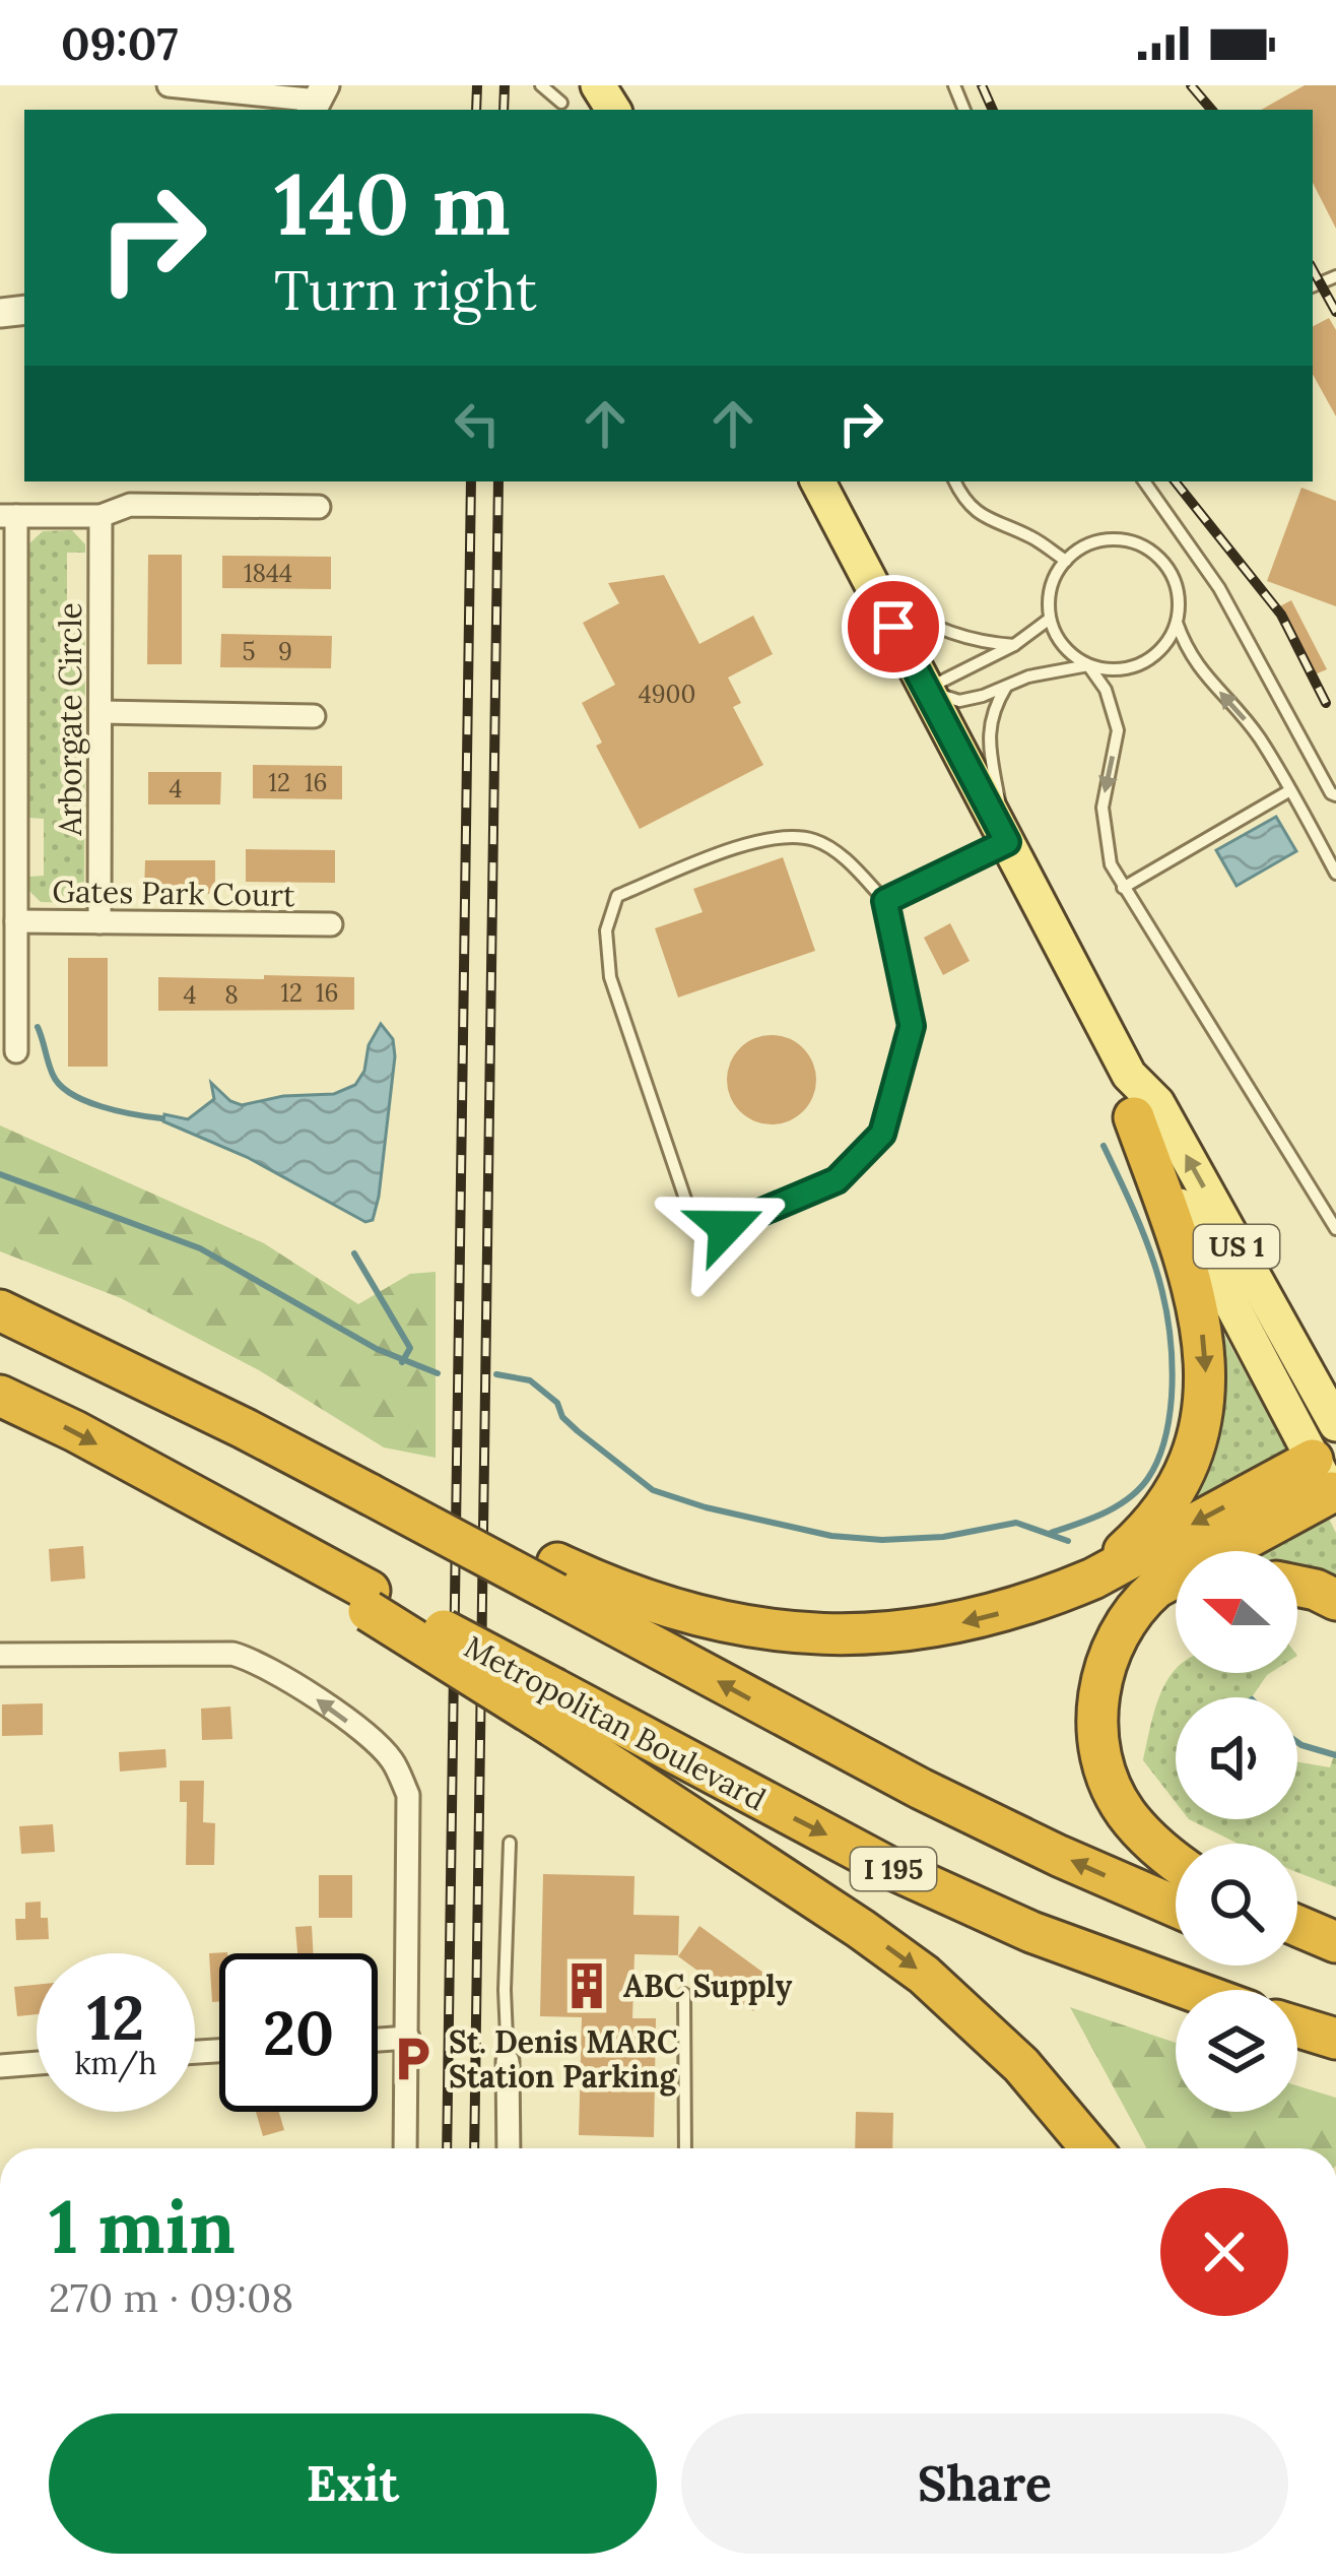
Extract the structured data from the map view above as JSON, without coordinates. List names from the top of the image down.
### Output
{
  "streets": {
    "highway": ["Metropolitan Boulevard", "I 195"],
    "main road": ["US 1"],
    "street": ["Arborgate Circle", "Gates Park Court"]
  },
  "crossings": [
    ["Arborgate Circle", "Gates Park Court"]
  ],
  "places": {
    "building": ["ABC Supply"],
    "parking": ["St. Denis MARC Station Parking"]
  },
  "house_numbers": [
    "1844",
    "5",
    "9",
    "4900",
    "12",
    "16",
    "4",
    "12",
    "16",
    "4",
    "8"
  ],
  "north": "left",
  "page": {
    "status": "09:07",
    "turn": ["140 m", "Turn right"],
    "speed": "12 km/h",
    "limit": "20",
    "heading": ["1 min", "270 m · 09:08"],
    "buttons": ["Exit", "Share"]
  }
}
